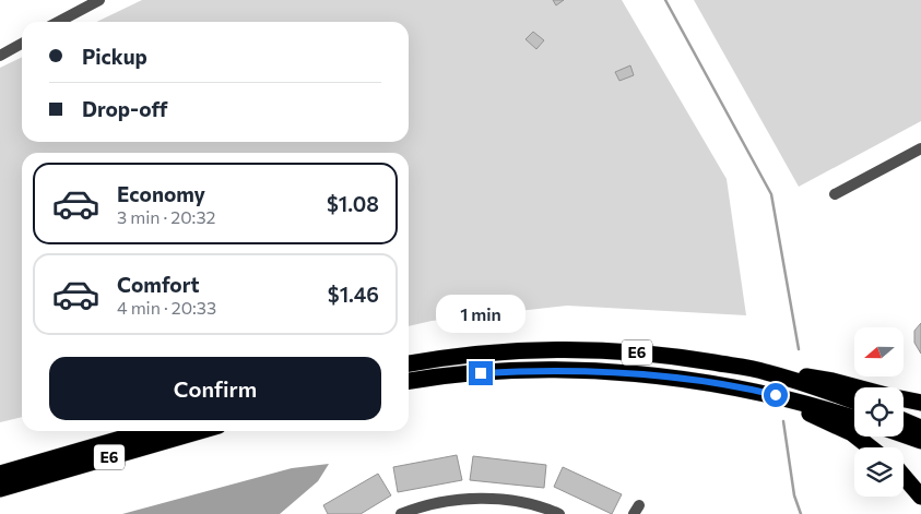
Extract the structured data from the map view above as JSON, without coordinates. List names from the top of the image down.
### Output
{
  "streets": {
    "highway": ["E6"]
  },
  "north": "left",
  "page": {
    "banner": ["Pickup", "Drop-off"],
    "list": [
      {
        "name": "Economy",
        "note": "3 min · 20:32",
        "value": "$1.08"
      },
      {
        "name": "Comfort",
        "note": "4 min · 20:33",
        "value": "$1.46"
      }
    ],
    "bubble": "1 min",
    "buttons": "Confirm"
  }
}
